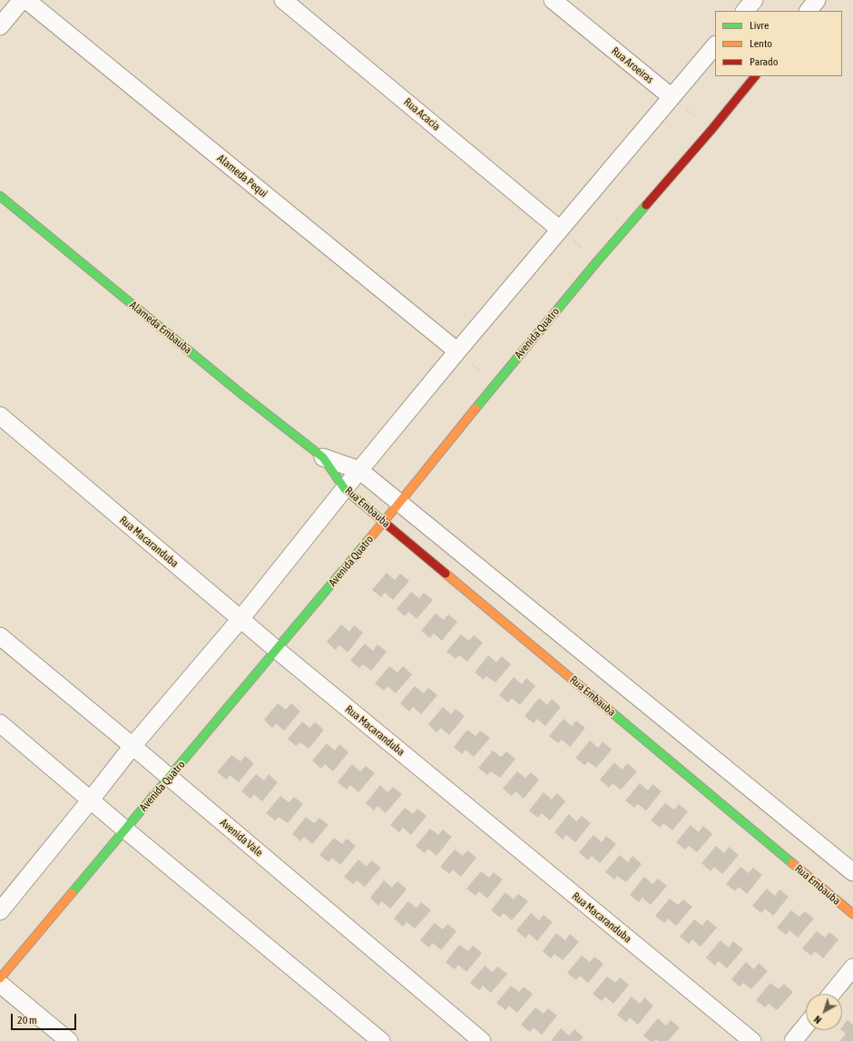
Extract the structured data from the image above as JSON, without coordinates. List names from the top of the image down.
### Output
{
  "streets": {
    "street": [
      "Rua Aroeiras",
      "Rua Acacia",
      "Alameda Pequi",
      "Alameda Embauba",
      "Avenida Quatro",
      "Rua Embauba",
      "Rua Macaranduba",
      "Avenida Vale"
    ]
  },
  "crossings": [
    ["Alameda Embauba", "Rua Embauba"],
    ["Avenida Quatro", "Rua Embauba"],
    ["Avenida Quatro", "Rua Macaranduba"],
    ["Avenida Quatro", "Avenida Vale"]
  ],
  "legend": ["Livre", "Lento", "Parado"],
  "scale_bar": "20 m",
  "north": "bottom left"
}
